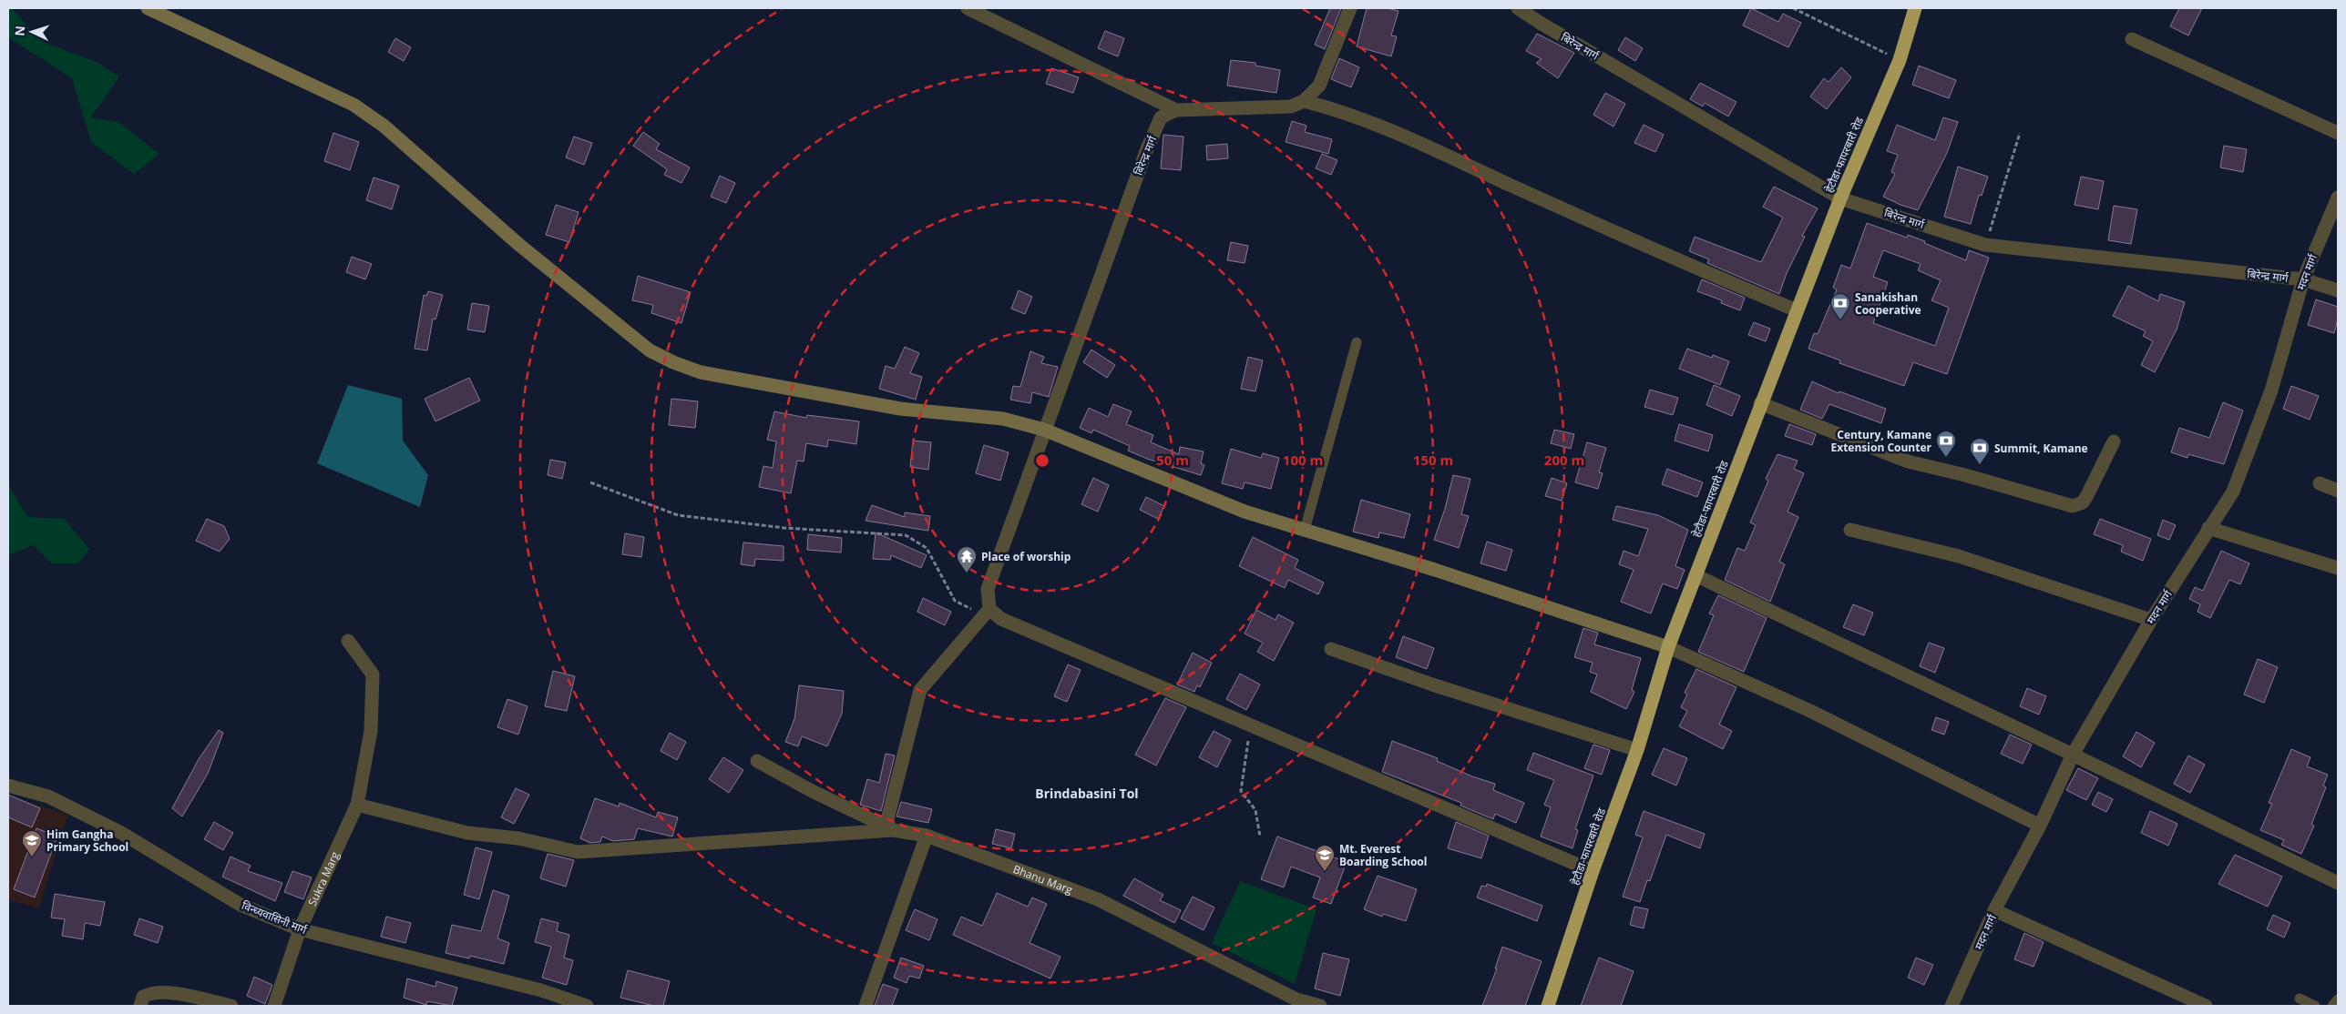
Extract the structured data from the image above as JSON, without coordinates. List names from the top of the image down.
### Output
{
  "streets": {
    "highway": ["हेटौडा-फापरबारी रोड"],
    "street": [
      "बिरेन्द्र मार्ग",
      "मदन मार्ग",
      "Sukra Marg",
      "Bhanu Marg",
      "विन्ध्यवासिनी मार्ग"
    ]
  },
  "crossings": [
    ["बिरेन्द्र मार्ग", "हेटौडा-फापरबारी रोड"],
    ["बिरेन्द्र मार्ग", "मदन मार्ग"],
    ["Sukra Marg", "विन्ध्यवासिनी मार्ग"]
  ],
  "districts": ["Brindabasini Tol"],
  "places": {
    "bank": ["Sanakishan Cooperative", "Century, Kamane Extension Counter", "Summit, Kamane"],
    "temple": ["Place of worship"],
    "school or university": ["Him Gangha Primary School", "Mt. Everest Boarding School"]
  },
  "north": "left",
  "rings": [
    "50 m",
    "100 m",
    "150 m",
    "200 m"
  ]
}
